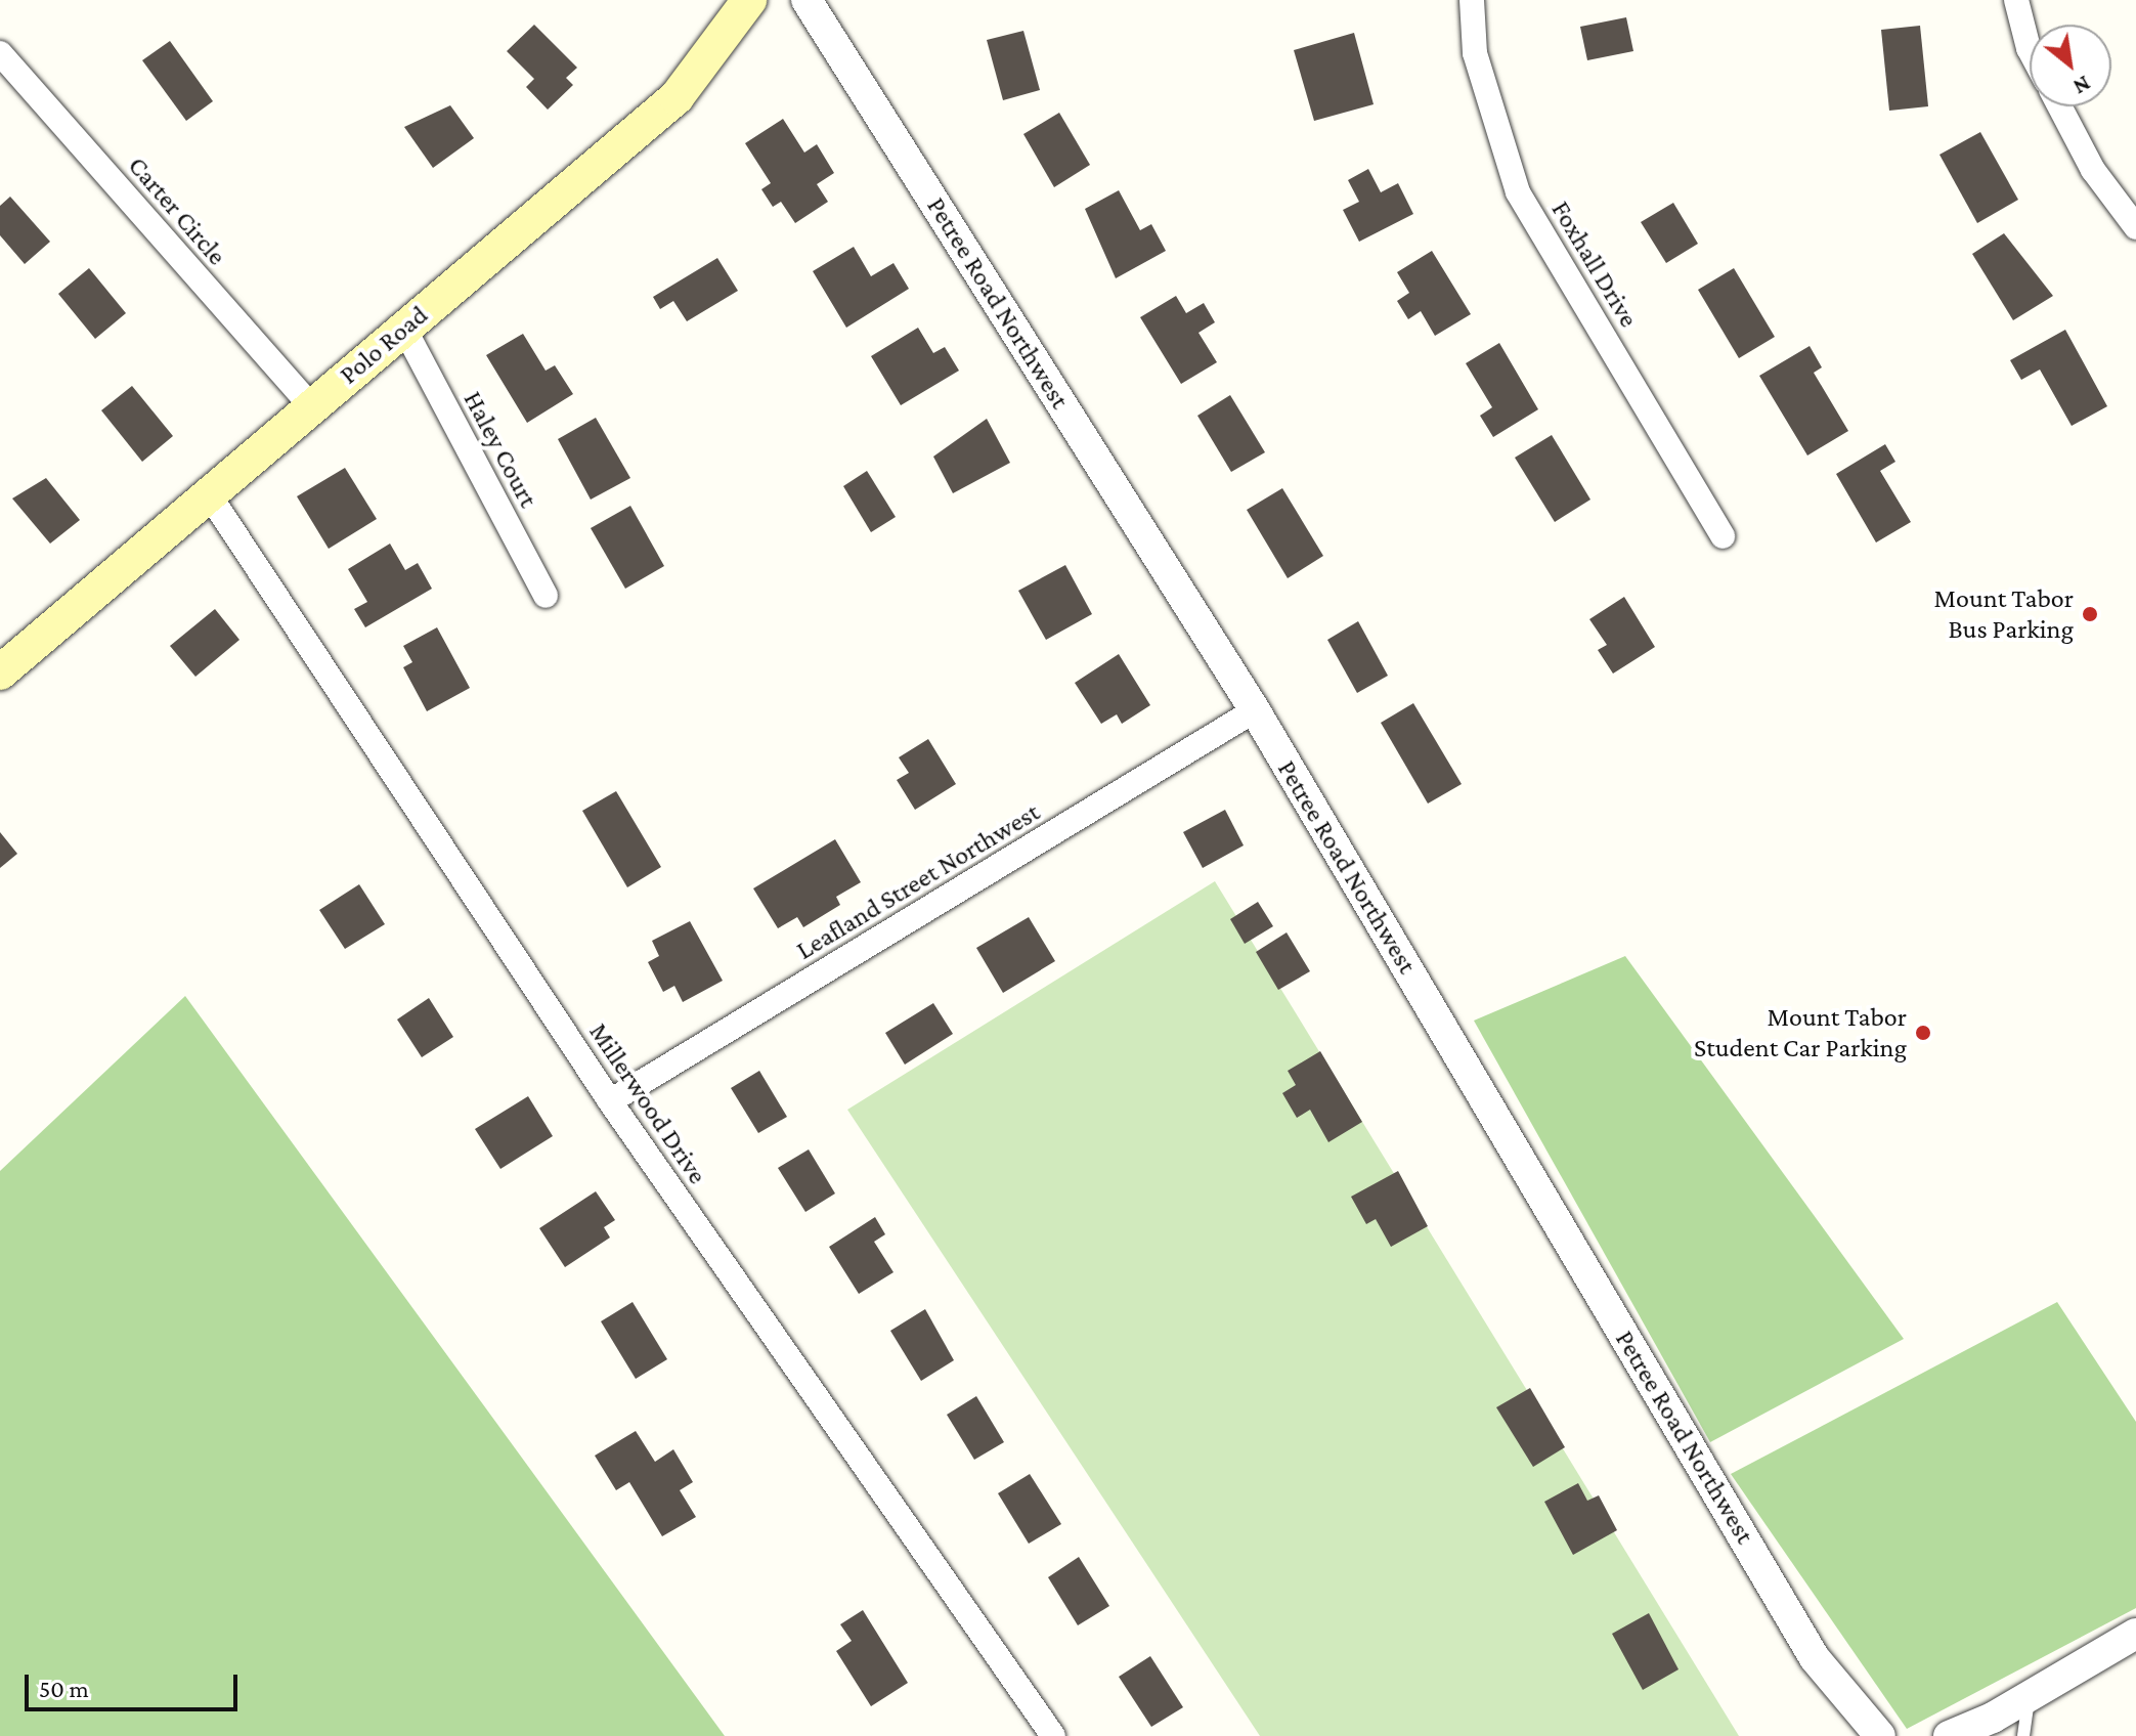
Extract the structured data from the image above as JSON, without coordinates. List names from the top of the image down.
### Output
{
  "streets": {
    "main road": ["Polo Road"],
    "street": [
      "Carter Circle",
      "Foxhall Drive",
      "Petree Road Northwest",
      "Haley Court",
      "Leafland Street Northwest",
      "Millerwood Drive"
    ]
  },
  "crossings": [
    ["Carter Circle", "Polo Road"],
    ["Petree Road Northwest", "Leafland Street Northwest"],
    ["Polo Road", "Haley Court"],
    ["Polo Road", "Millerwood Drive"],
    ["Leafland Street Northwest", "Millerwood Drive"]
  ],
  "places": ["Mount Tabor Bus Parking", "Mount Tabor Student Car Parking"],
  "scale_bar": "50 m",
  "north": "bottom right"
}
